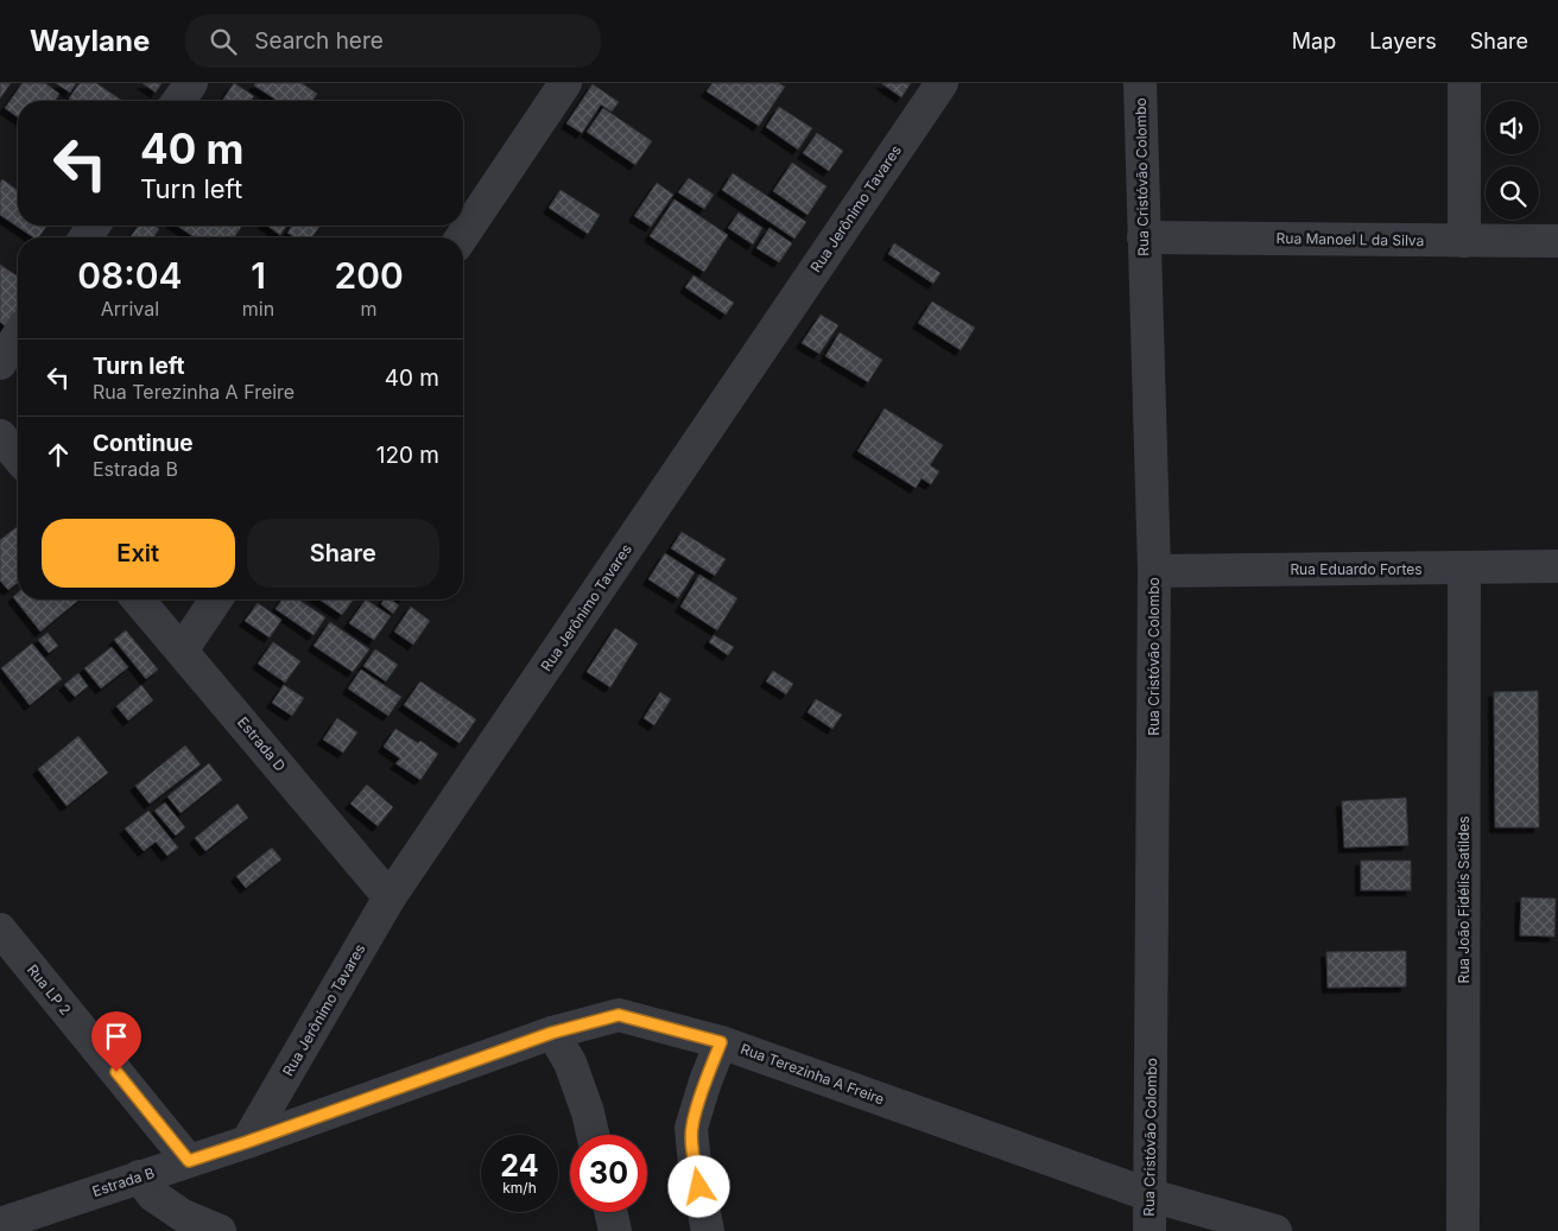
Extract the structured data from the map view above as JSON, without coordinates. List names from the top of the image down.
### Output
{
  "streets": {
    "street": [
      "Rua Cristóvão Colombo",
      "Rua Jerônimo Tavares",
      "Rua Manoel L da Silva",
      "Rua Eduardo Fortes",
      "Estrada D",
      "Rua João Fidélis Satildes",
      "Rua LP 2",
      "Rua Terezinha A Freire",
      "Estrada B"
    ]
  },
  "crossings": [
    ["Rua Cristóvão Colombo", "Rua Manoel L da Silva"],
    ["Rua Cristóvão Colombo", "Rua Eduardo Fortes"],
    ["Rua Cristóvão Colombo", "Rua Terezinha A Freire"],
    ["Rua Jerônimo Tavares", "Estrada D"],
    ["Rua Jerônimo Tavares", "Rua Terezinha A Freire"],
    ["Rua Jerônimo Tavares", "Estrada B"],
    ["Rua Eduardo Fortes", "Rua João Fidélis Satildes"],
    ["Rua LP 2", "Estrada B"],
    ["Rua Terezinha A Freire", "Estrada B"]
  ],
  "page": {
    "header": "Waylane",
    "search": "Search here",
    "nav": ["Map", "Layers", "Share"],
    "turn": ["40 m", "Turn left"],
    "eta": [
      "08:04",
      "Arrival",
      "1",
      "min",
      "200",
      "m"
    ],
    "list": [
      {
        "name": "Turn left",
        "note": "Rua Terezinha A Freire",
        "value": "40 m"
      },
      {
        "name": "Continue",
        "note": "Estrada B",
        "value": "120 m"
      }
    ],
    "buttons": ["Exit", "Share"],
    "speed": "24 km/h",
    "limit": "30"
  }
}
